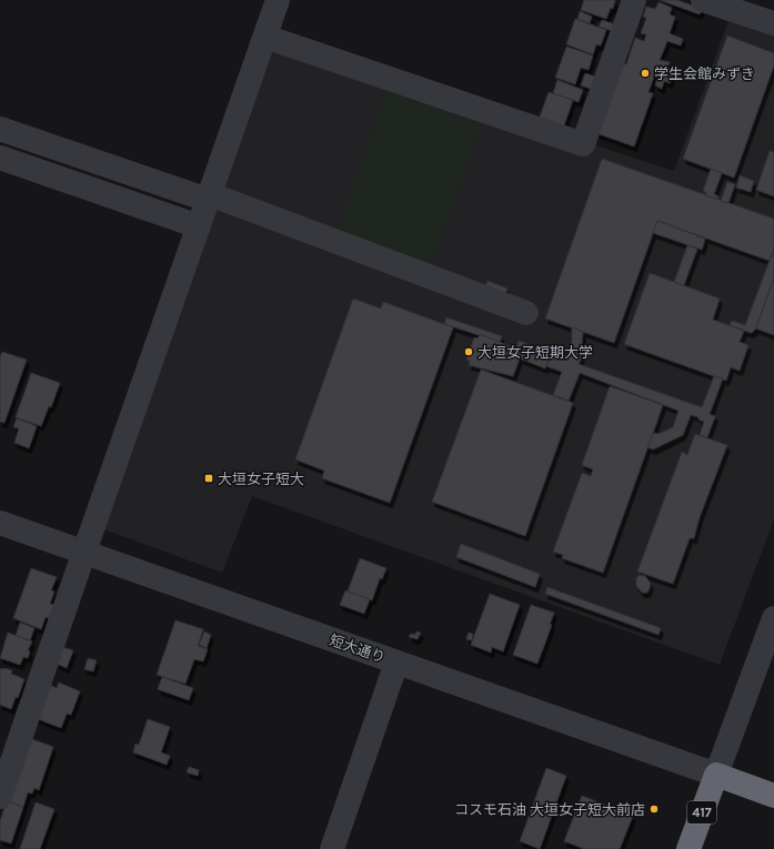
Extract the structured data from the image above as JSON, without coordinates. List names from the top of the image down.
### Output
{
  "streets": {
    "highway": ["417"],
    "street": ["短大通り"]
  },
  "crossings": [
    ["短大通り", "417"]
  ],
  "places": {
    "other": ["学生会館みずき", "大垣女子短期大学", "コスモ石油 大垣女子短大前店"],
    "transit": ["大垣女子短大"]
  }
}
